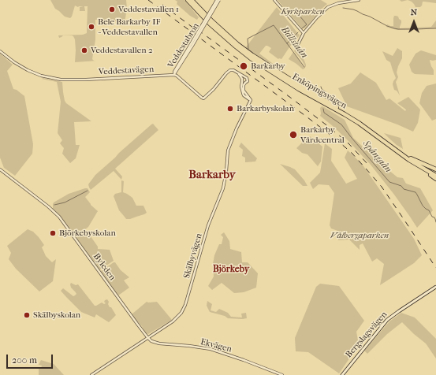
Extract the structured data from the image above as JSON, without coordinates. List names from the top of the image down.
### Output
{
  "streets": {
    "highway": ["Enköpingsvägen"],
    "main road": ["Bergslagsvägen"],
    "street": [
      "Veddestabron",
      "Veddestavägen",
      "Skälbyvägen",
      "Byleden",
      "Ekvägen"
    ]
  },
  "crossings": [
    ["Veddestabron", "Veddestavägen"],
    ["Skälbyvägen", "Byleden"],
    ["Skälbyvägen", "Ekvägen"],
    ["Byleden", "Ekvägen"]
  ],
  "districts": ["Barkarby", "Björkeby"],
  "water": ["Bällstaån", "Spångaån"],
  "parks": ["Kyrkparken", "Vålbergaparken"],
  "places": [
    "Veddestavallen 1",
    "Bele Barkarby IF - Veddestavallen",
    "Veddestavallen 2",
    "Barkarby",
    "Barkarbyskolan",
    "Barkarby Vårdcentral",
    "Björkebyskolan",
    "Skälbyskolan"
  ],
  "scale_bar": "200 m",
  "north": "top"
}
